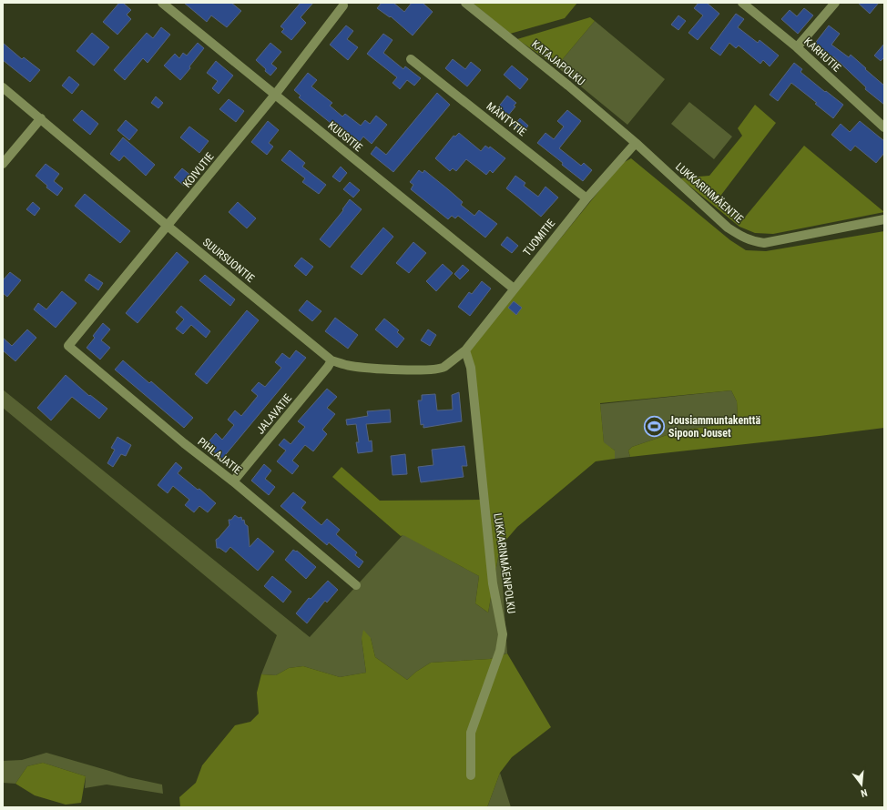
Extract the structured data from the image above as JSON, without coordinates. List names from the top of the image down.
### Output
{
  "streets": {
    "street": [
      "KARHUTIE",
      "KATAJAPOLKU",
      "MÄNTYTIE",
      "KUUSITIE",
      "KOIVUTIE",
      "LUKKARINMÄENTIE",
      "TUOMITIE",
      "SUURSUONTIE",
      "JALAVATIE",
      "PIHLAJATIE",
      "LUKKARINMÄENPOLKU"
    ]
  },
  "crossings": [
    ["KATAJAPOLKU", "LUKKARINMÄENTIE"],
    ["KATAJAPOLKU", "TUOMITIE"],
    ["MÄNTYTIE", "TUOMITIE"],
    ["KUUSITIE", "KOIVUTIE"],
    ["KUUSITIE", "TUOMITIE"],
    ["KOIVUTIE", "SUURSUONTIE"],
    ["KOIVUTIE", "PIHLAJATIE"],
    ["LUKKARINMÄENTIE", "TUOMITIE"],
    ["TUOMITIE", "SUURSUONTIE"],
    ["TUOMITIE", "LUKKARINMÄENPOLKU"],
    ["SUURSUONTIE", "JALAVATIE"],
    ["SUURSUONTIE", "LUKKARINMÄENPOLKU"],
    ["JALAVATIE", "PIHLAJATIE"]
  ],
  "places": {
    "sports": ["Jousiammuntakenttä Sipoon Jouset"]
  },
  "north": "bottom"
}
